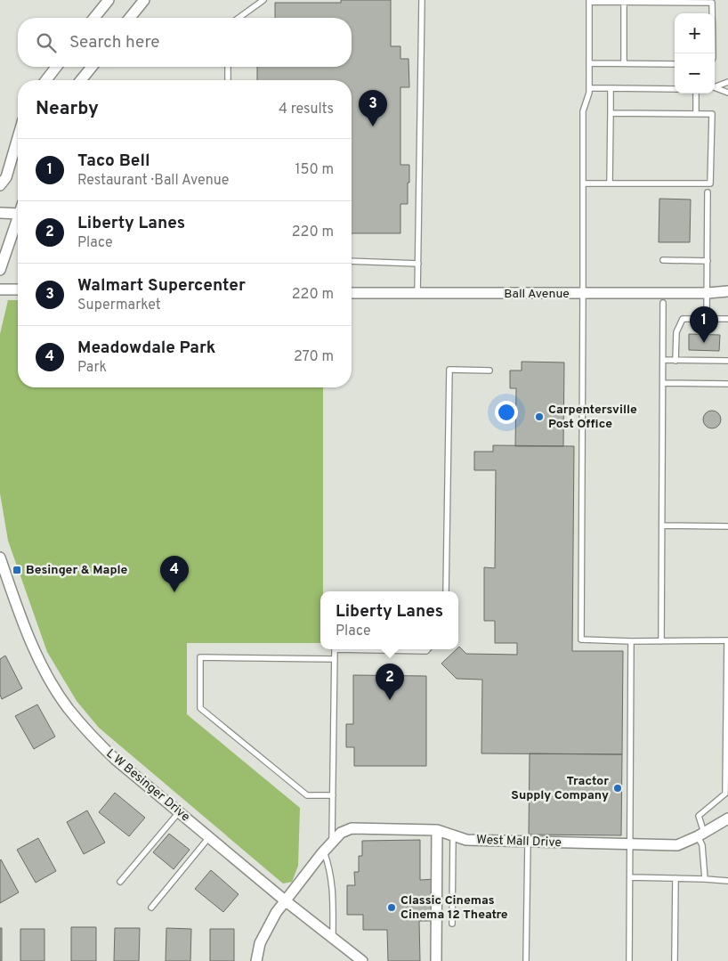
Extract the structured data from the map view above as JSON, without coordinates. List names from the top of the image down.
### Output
{
  "streets": {
    "street": ["Ball Avenue", "L W Besinger Drive", "West Mall Drive"]
  },
  "crossings": [
    ["L W Besinger Drive", "West Mall Drive"]
  ],
  "places": {
    "other": ["Carpentersville Post Office", "Tractor Supply Company", "Classic Cinemas Cinema 12 Theatre"],
    "transit": ["Besinger & Maple"]
  },
  "page": {
    "map_buttons": ["+", "−"],
    "search": "Search here",
    "heading": ["Nearby", "4 results"],
    "pins": [
      "3",
      "1",
      "4",
      "2"
    ],
    "list": [
      {
        "mark": "1",
        "name": "Taco Bell",
        "note": "Restaurant · Ball Avenue",
        "value": "150 m"
      },
      {
        "mark": "2",
        "name": "Liberty Lanes",
        "note": "Place",
        "value": "220 m"
      },
      {
        "mark": "3",
        "name": "Walmart Supercenter",
        "note": "Supermarket",
        "value": "220 m"
      },
      {
        "mark": "4",
        "name": "Meadowdale Park",
        "note": "Park",
        "value": "270 m"
      }
    ],
    "popup": ["Liberty Lanes", "Place"]
  }
}
